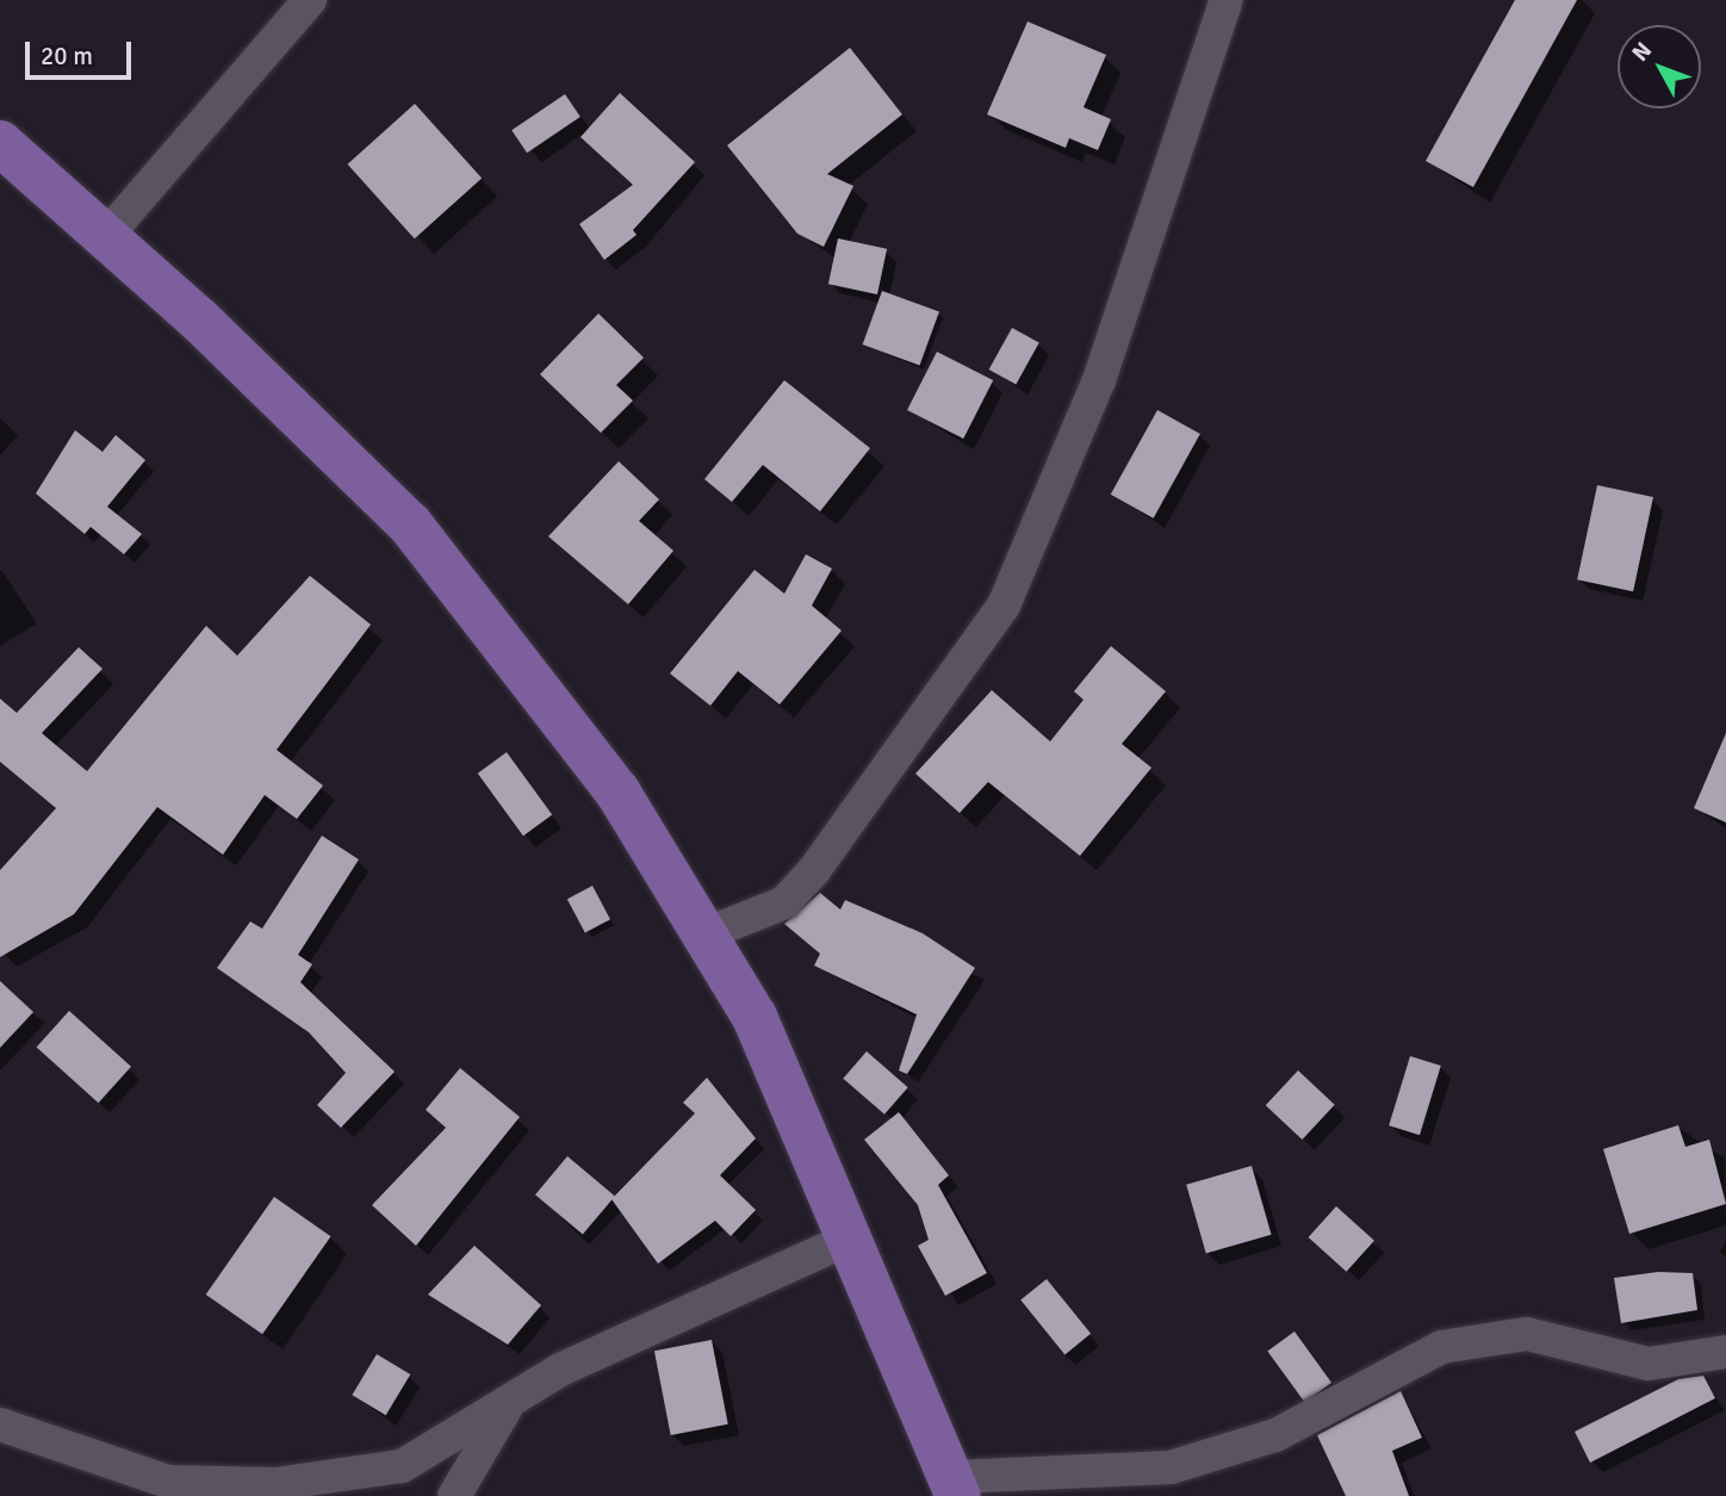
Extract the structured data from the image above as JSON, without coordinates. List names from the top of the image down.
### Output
{
  "scale_bar": "20 m",
  "north": "top left"
}
